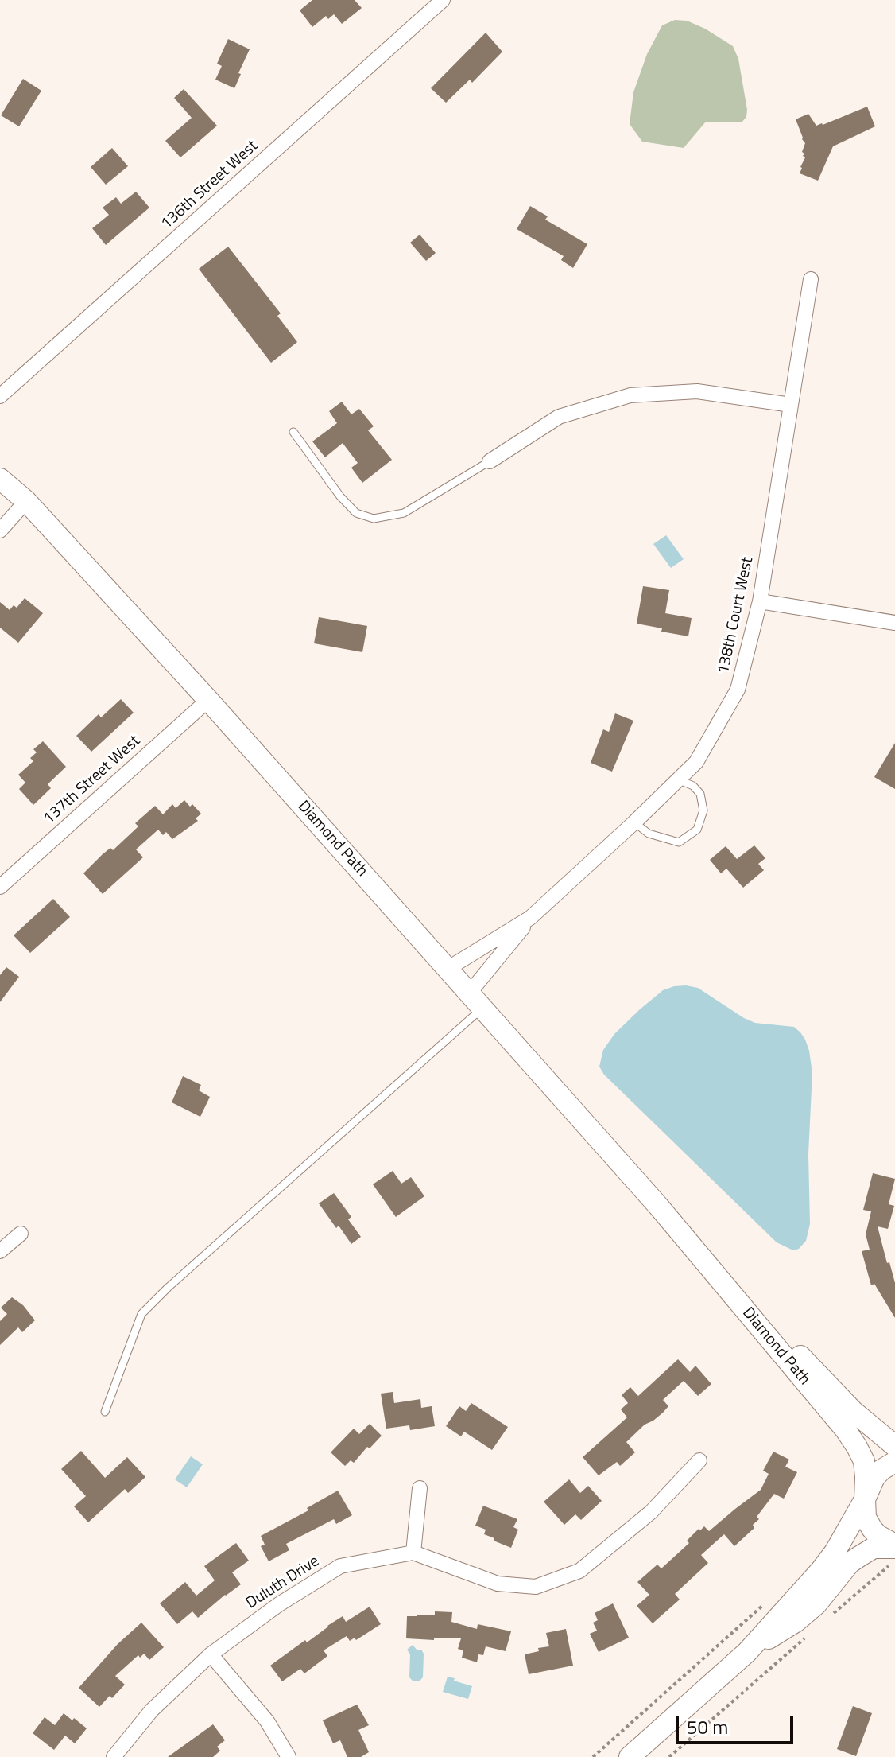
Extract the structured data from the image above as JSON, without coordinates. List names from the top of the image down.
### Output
{
  "streets": {
    "street": [
      "136th Street West",
      "138th Court West",
      "137th Street West",
      "Diamond Path",
      "Duluth Drive"
    ]
  },
  "crossings": [
    ["138th Court West", "Diamond Path"],
    ["137th Street West", "Diamond Path"]
  ],
  "scale_bar": "50 m"
}
